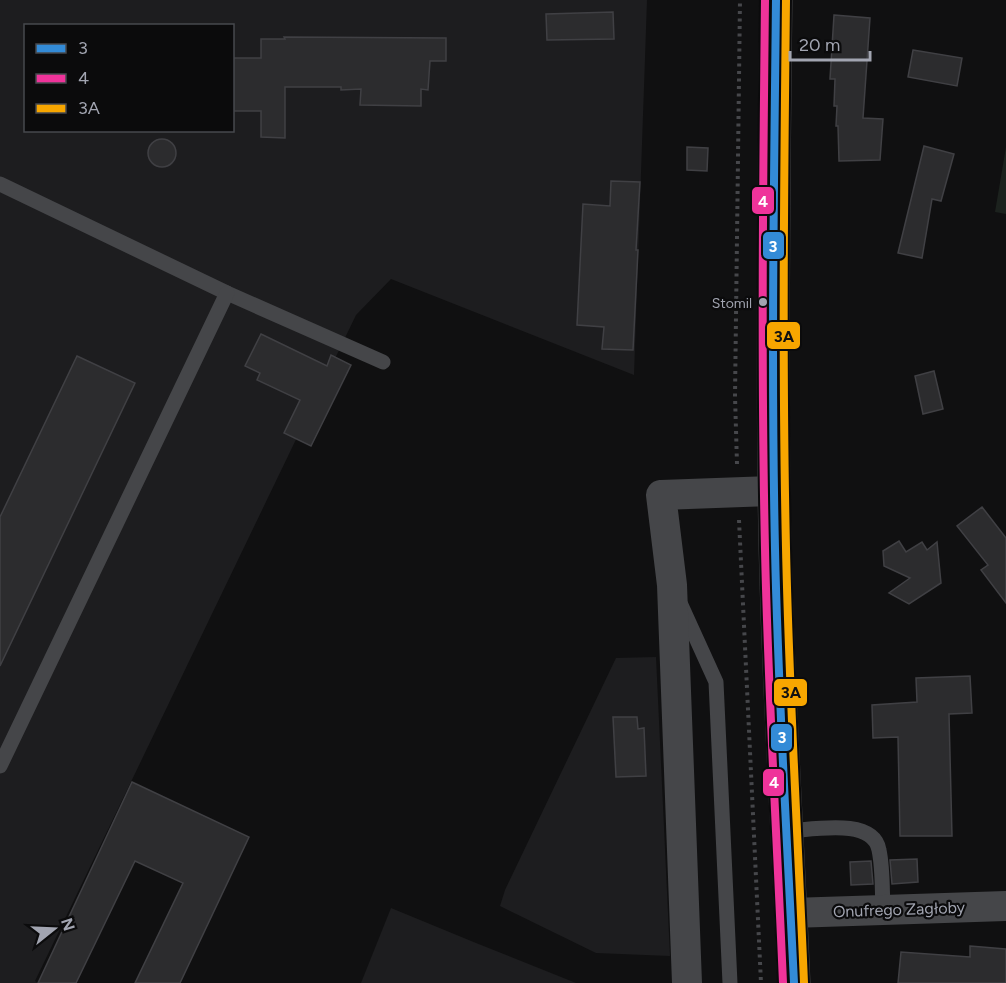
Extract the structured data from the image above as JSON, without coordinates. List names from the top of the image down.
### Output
{
  "streets": {
    "street": ["Onufrego Zagłoby"]
  },
  "places": ["Stomil"],
  "lines": ["transit line 3", "transit line 4", "transit line 3A"],
  "legend": ["3", "4", "3A"],
  "scale_bar": "20 m",
  "north": "right"
}
